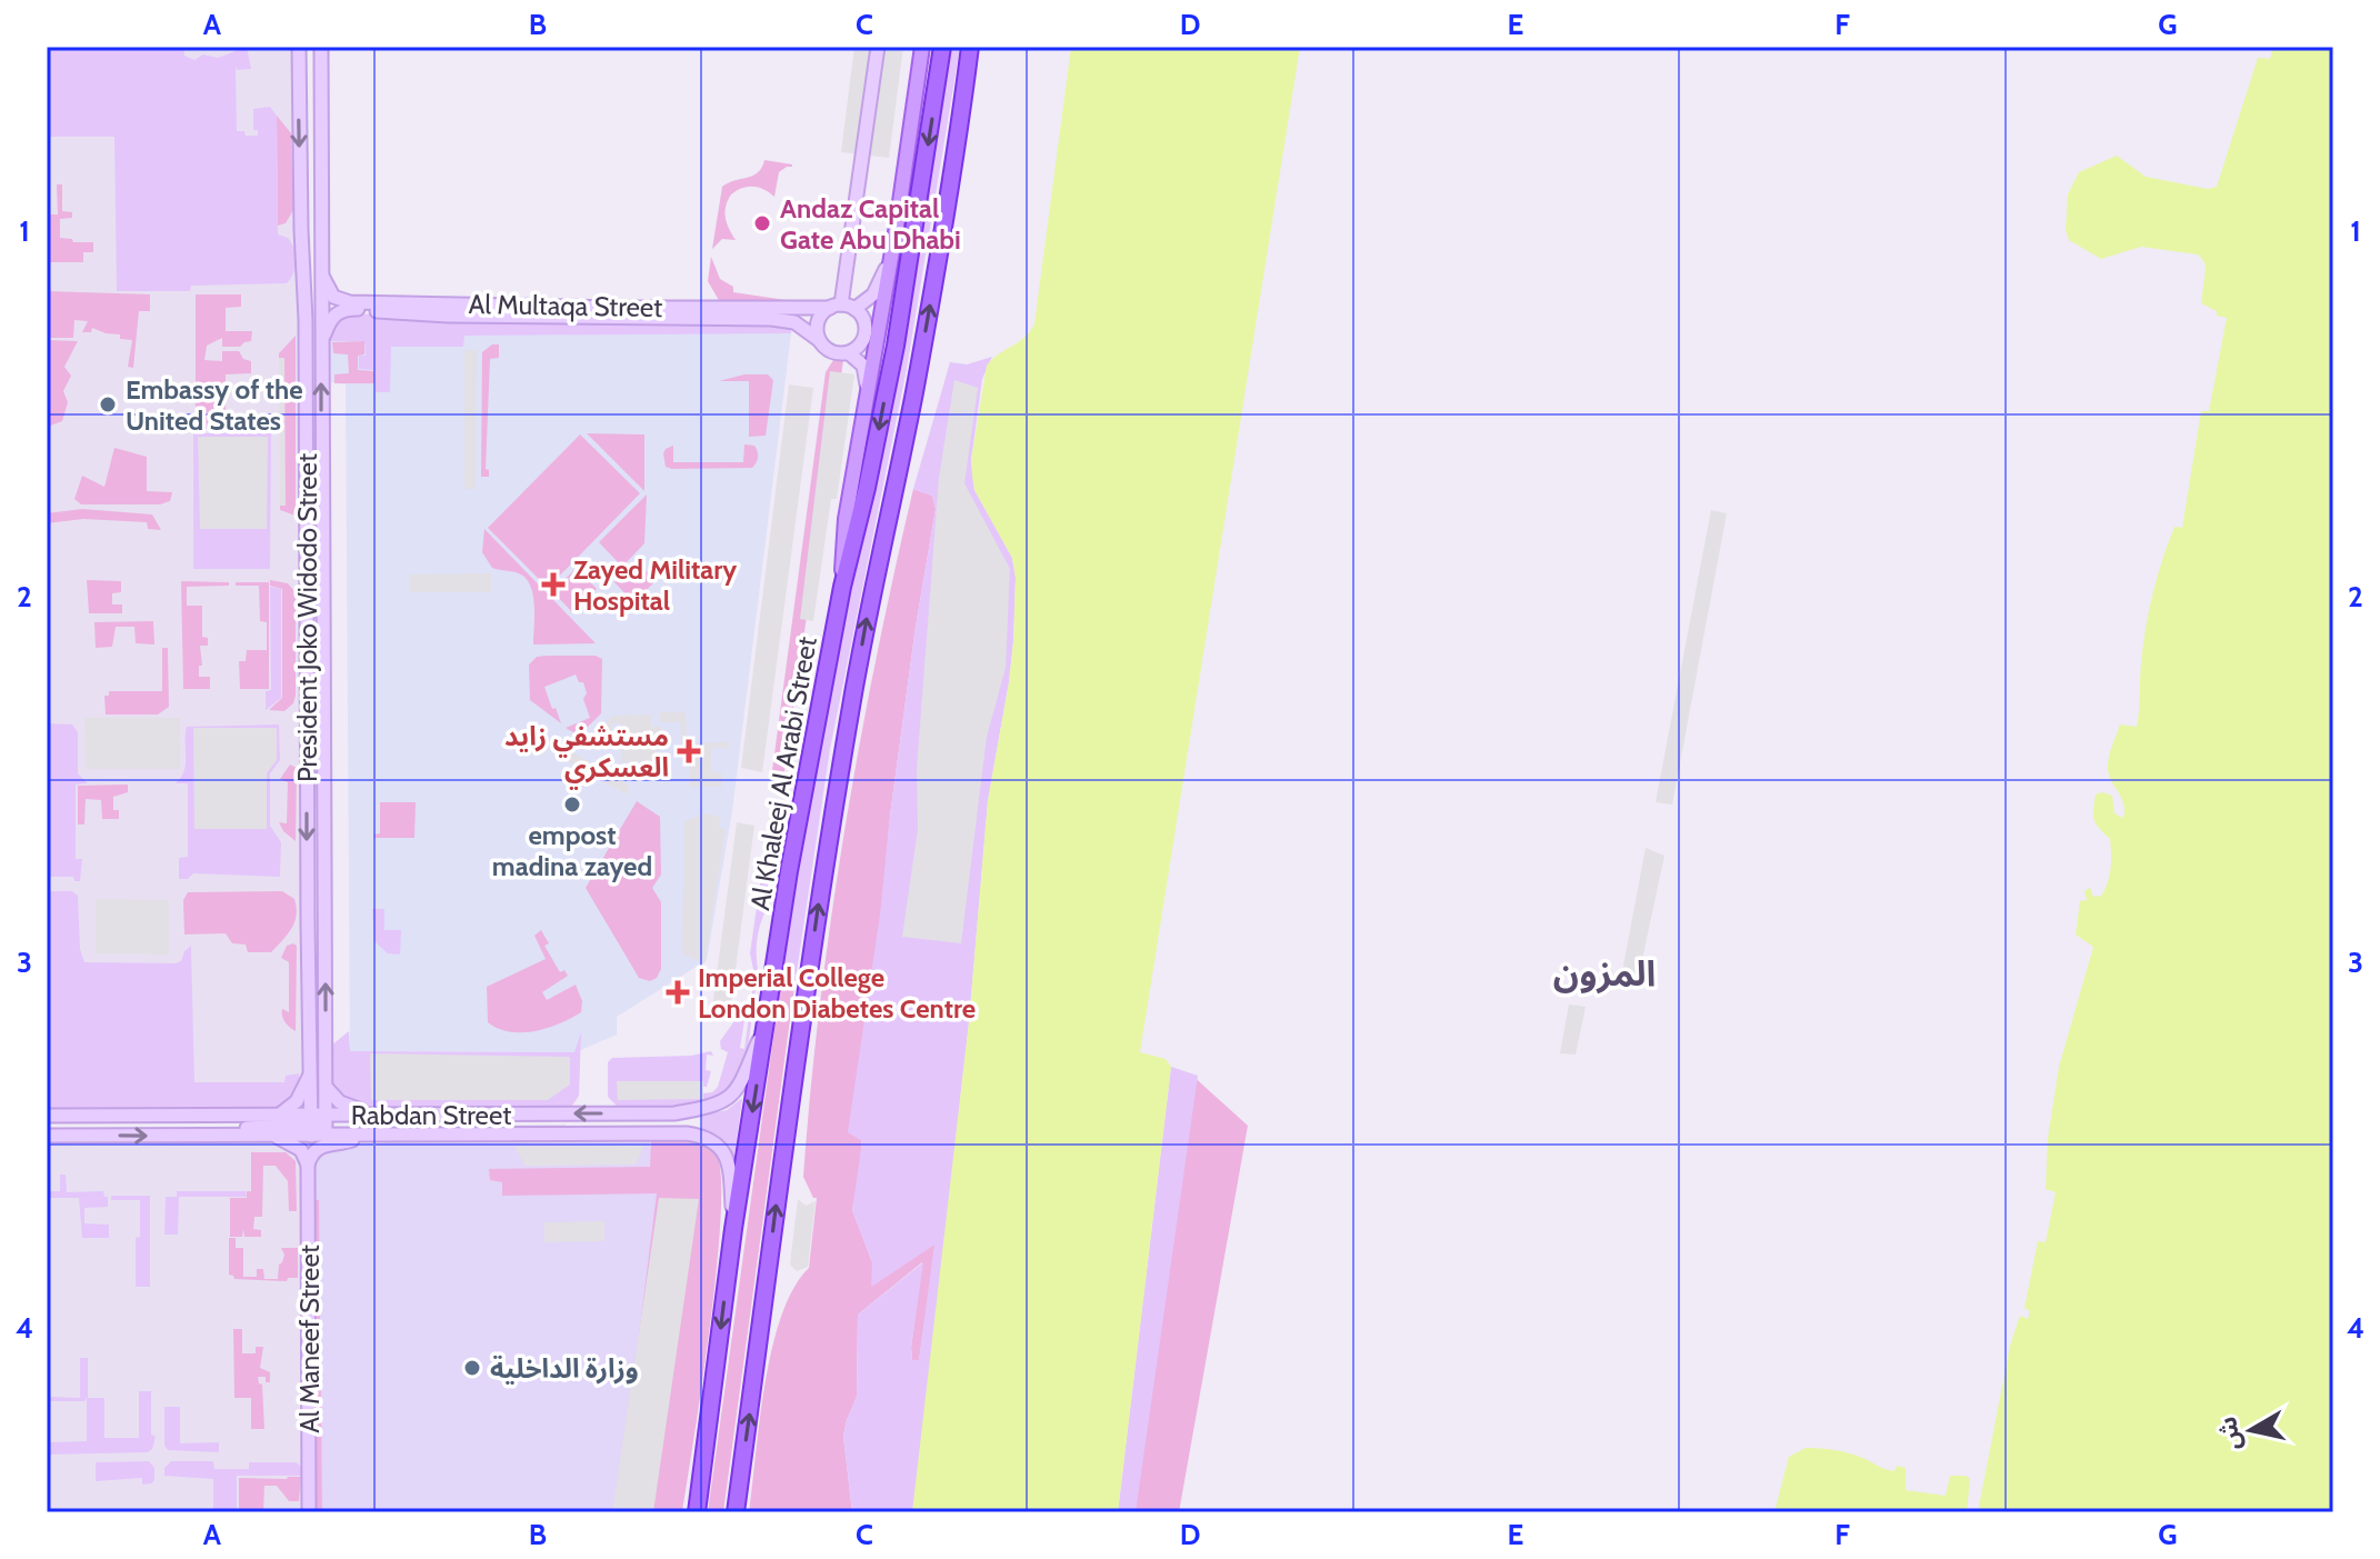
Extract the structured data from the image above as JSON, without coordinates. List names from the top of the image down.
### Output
{
  "streets": {
    "highway": ["Al Khaleej Al Arabi Street"],
    "street": [
      "Al Multaqa Street",
      "President Joko Widodo Street",
      "Rabdan Street",
      "Al Maneef Street"
    ]
  },
  "crossings": [
    ["Al Multaqa Street", "President Joko Widodo Street"],
    ["President Joko Widodo Street", "Rabdan Street"],
    ["Al Khaleej Al Arabi Street", "Rabdan Street"]
  ],
  "districts": ["المزون"],
  "places": {
    "other": [
      "Andaz Capital Gate Abu Dhabi",
      "Embassy of the United States",
      "empost madina zayed",
      "وزارة الداخلية"
    ],
    "health": ["Zayed Military Hospital", "مستشفي زايد العسكري", "Imperial College London Diabetes Centre"]
  },
  "north": "left",
  "grid": {
    "columns": [
      "A",
      "B",
      "C",
      "D",
      "E",
      "F",
      "G"
    ],
    "rows": [
      "1",
      "2",
      "3",
      "4"
    ]
  }
}
